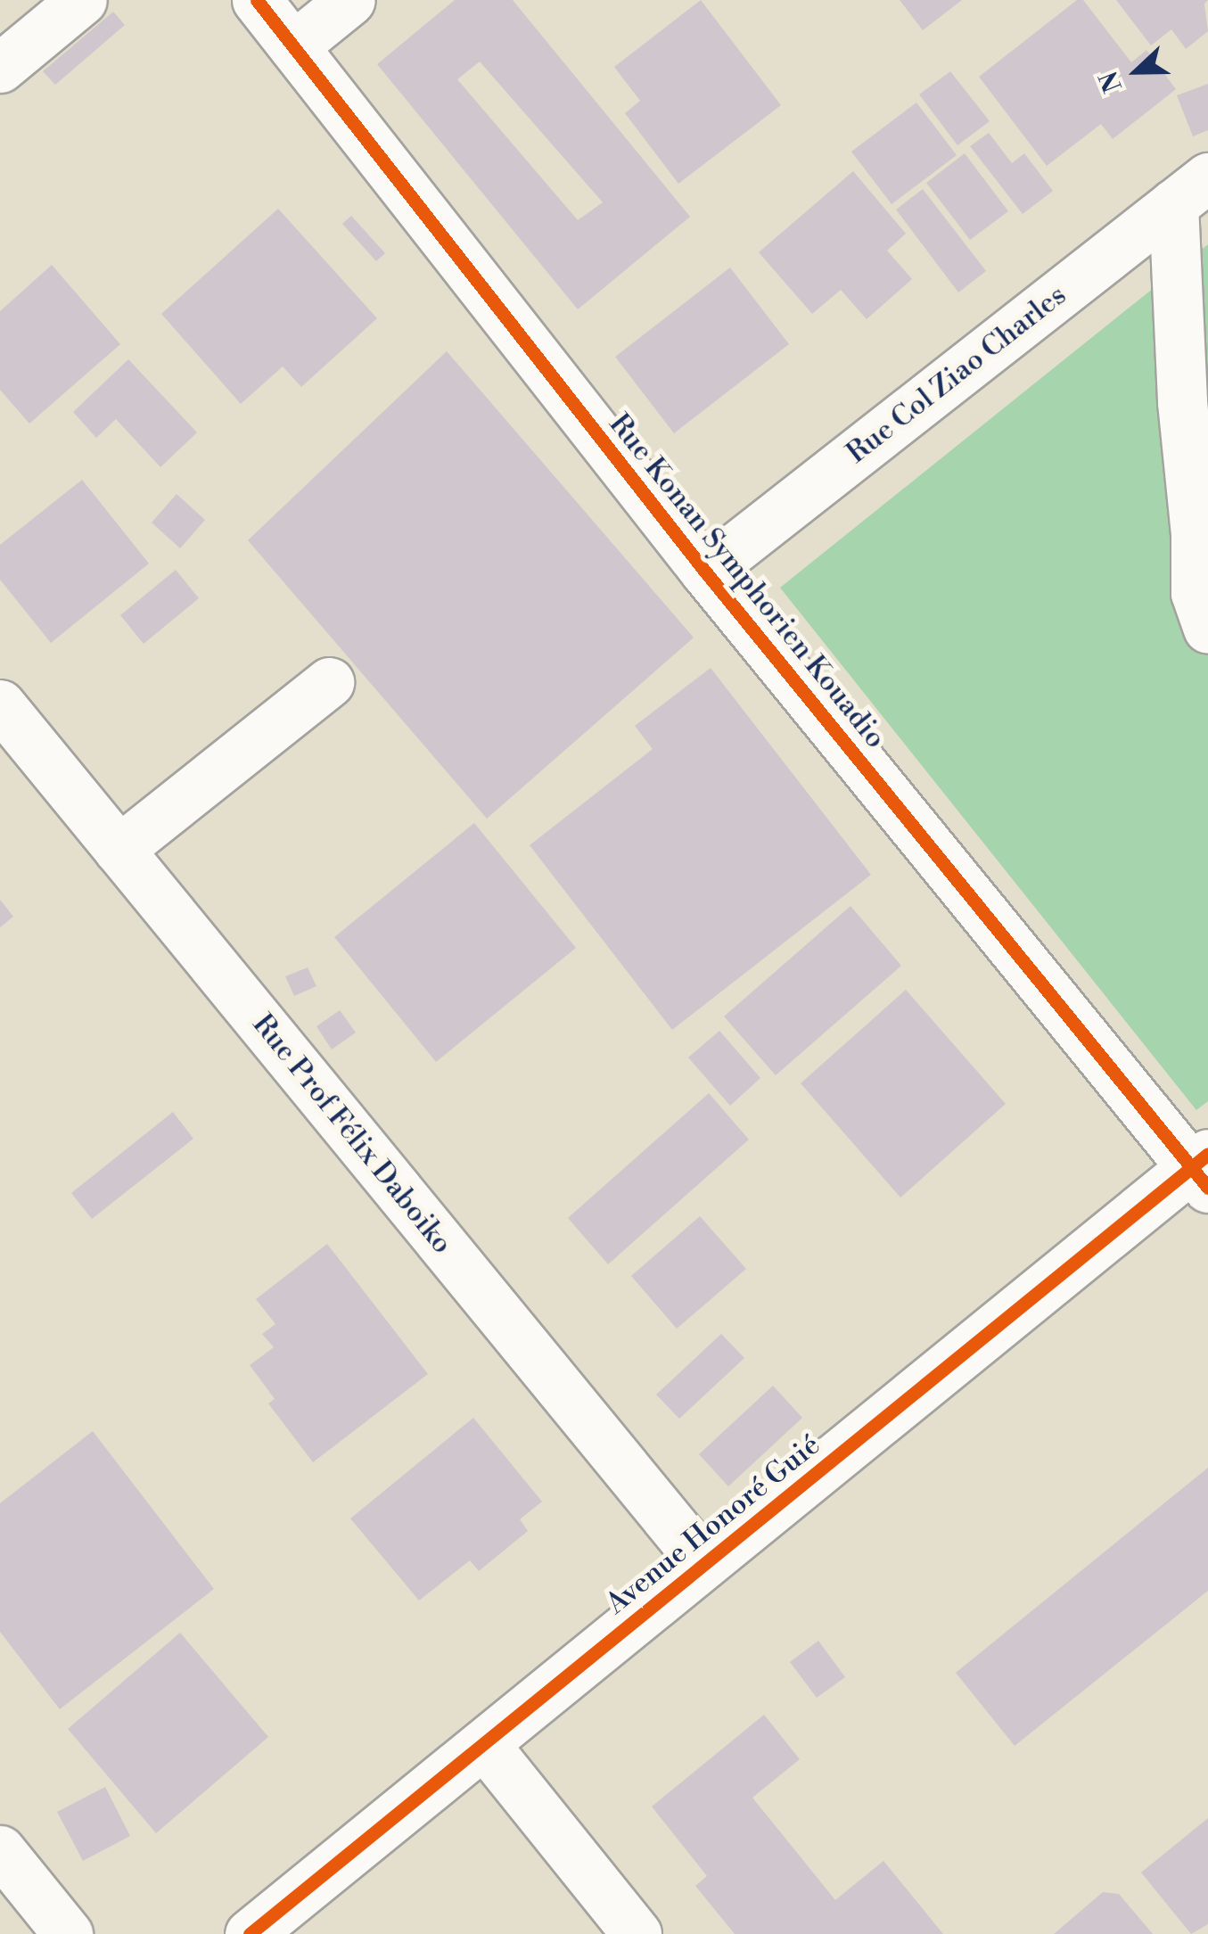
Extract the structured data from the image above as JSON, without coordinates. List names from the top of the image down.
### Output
{
  "streets": {
    "street": [
      "Rue Col Ziao Charles",
      "Rue Konan Symphorien Kouadio",
      "Rue Prof Félix Daboiko",
      "Avenue Honoré Guié"
    ]
  },
  "crossings": [
    ["Rue Col Ziao Charles", "Rue Konan Symphorien Kouadio"],
    ["Rue Konan Symphorien Kouadio", "Avenue Honoré Guié"],
    ["Rue Prof Félix Daboiko", "Avenue Honoré Guié"]
  ],
  "north": "left"
}
